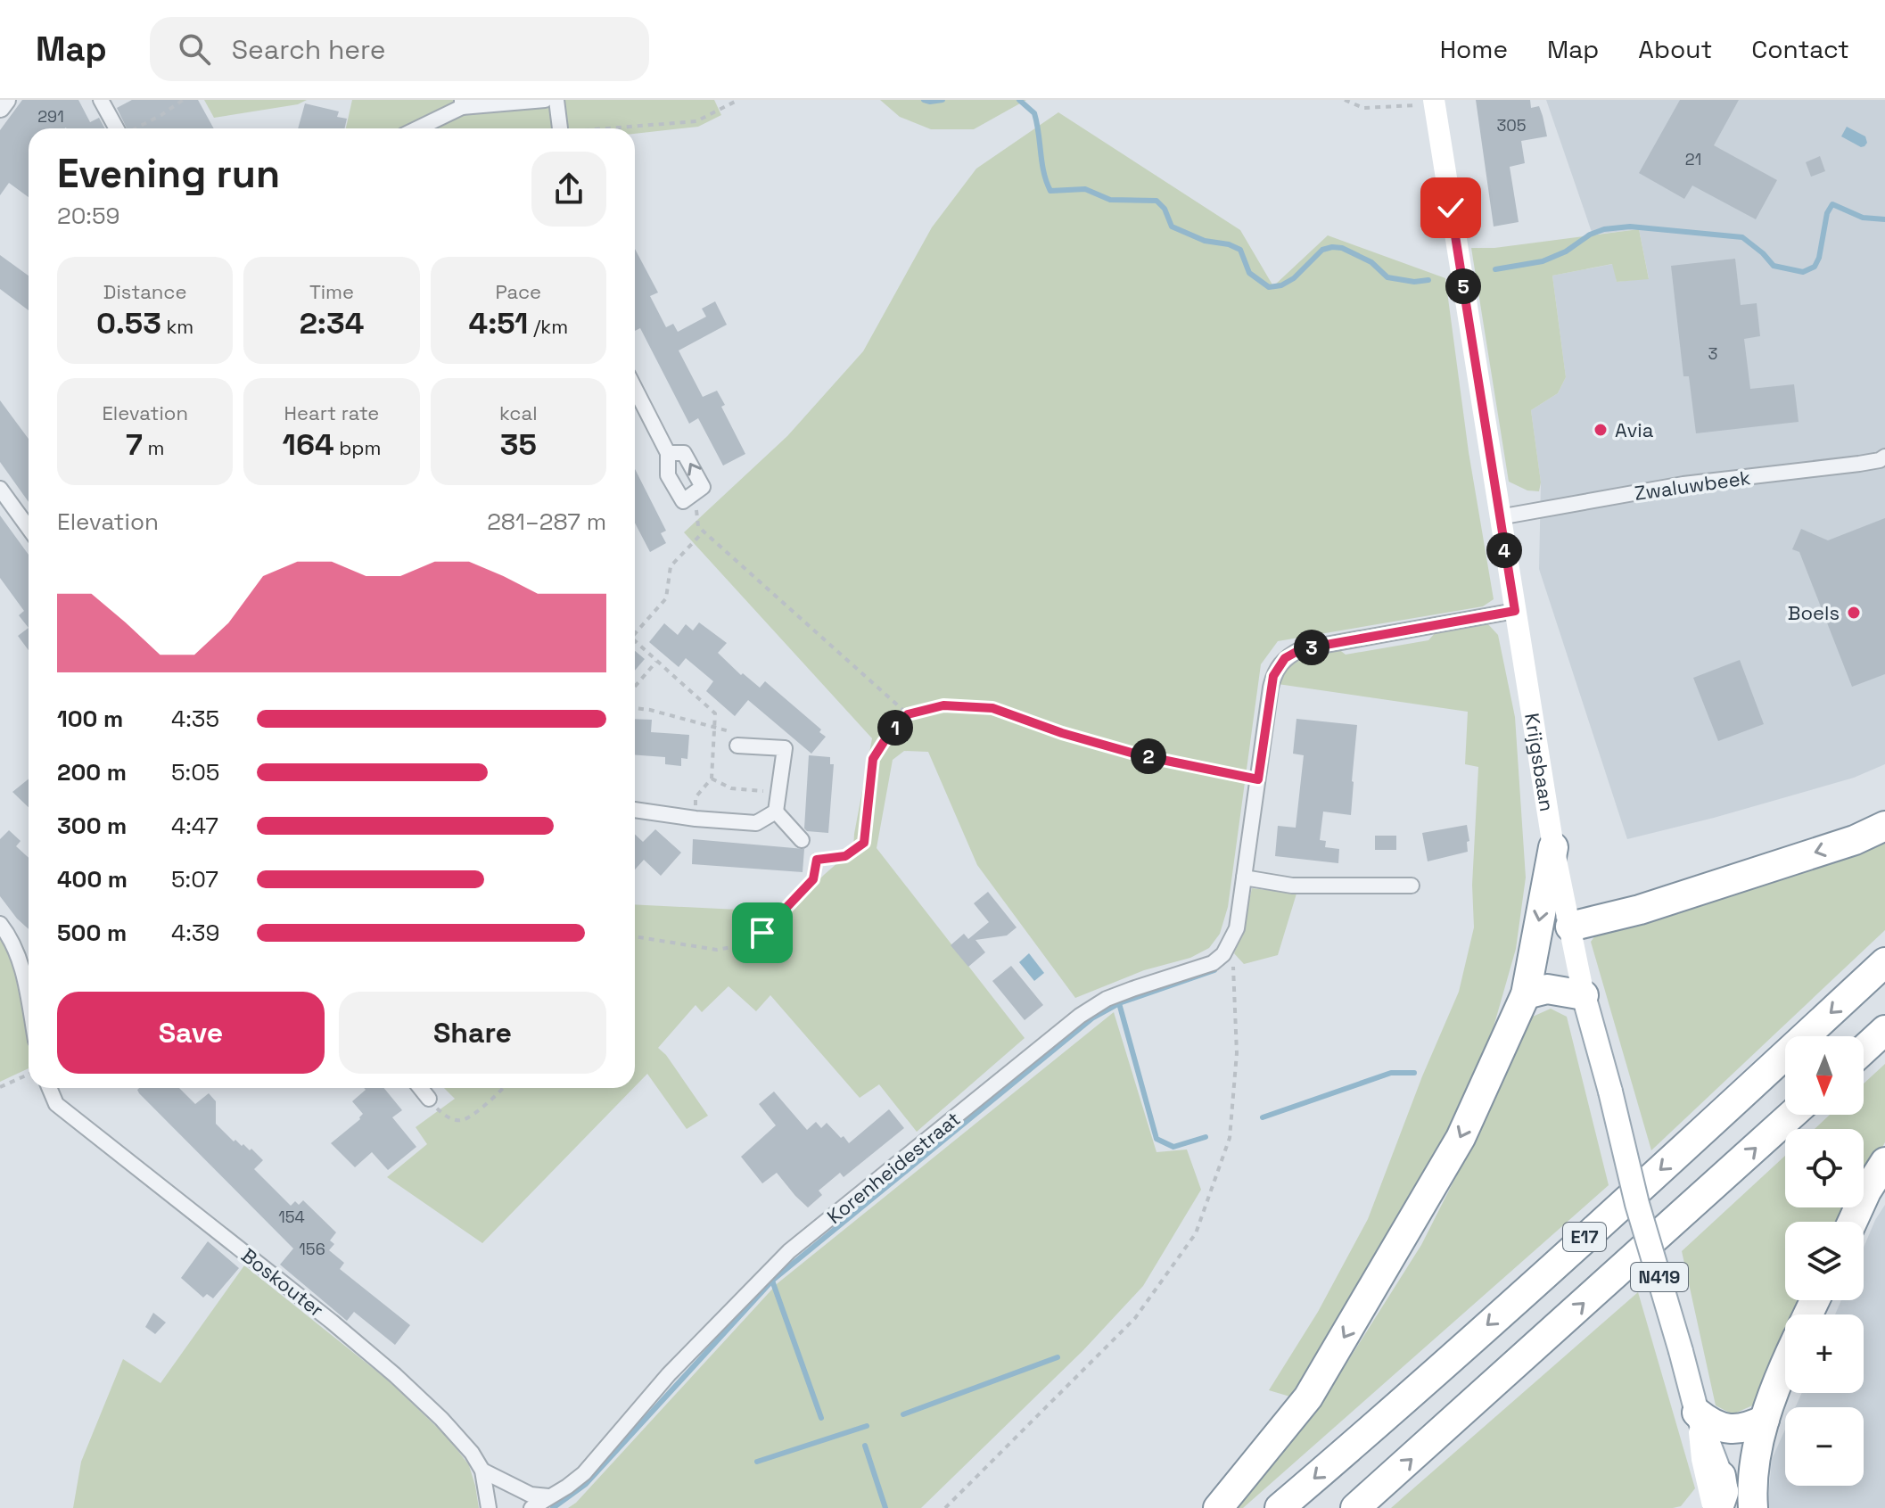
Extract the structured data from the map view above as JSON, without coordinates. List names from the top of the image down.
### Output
{
  "streets": {
    "highway": ["E17"],
    "main road": ["Krijgsbaan", "N419"],
    "street": ["Zwaluwbeek", "Korenheidestraat", "Boskouter"]
  },
  "crossings": [
    ["Zwaluwbeek", "Krijgsbaan"]
  ],
  "places": ["Avia", "Boels"],
  "house_numbers": [
    "291",
    "305",
    "21",
    "3",
    "154",
    "156"
  ],
  "north": "bottom",
  "page": {
    "header": "Map",
    "search": "Search here",
    "nav": [
      "Home",
      "Map",
      "About",
      "Contact"
    ],
    "heading": ["Evening run", "20:59"],
    "stats": [
      ["Distance", "0.53 km"],
      ["Time", "2:34"],
      ["Pace", "4:51 /km"],
      ["Elevation", "7 m"],
      ["Heart rate", "164 bpm"],
      ["kcal", "35"]
    ],
    "pins": [
      "5",
      "4",
      "3",
      "1",
      "2"
    ],
    "chart": ["Elevation", "281–287 m"],
    "list": [
      {
        "name": "100 m",
        "note": "4:35"
      },
      {
        "name": "200 m",
        "note": "5:05"
      },
      {
        "name": "300 m",
        "note": "4:47"
      },
      {
        "name": "400 m",
        "note": "5:07"
      },
      {
        "name": "500 m",
        "note": "4:39"
      }
    ],
    "buttons": ["Save", "Share"],
    "map_buttons": ["+", "−"]
  }
}
